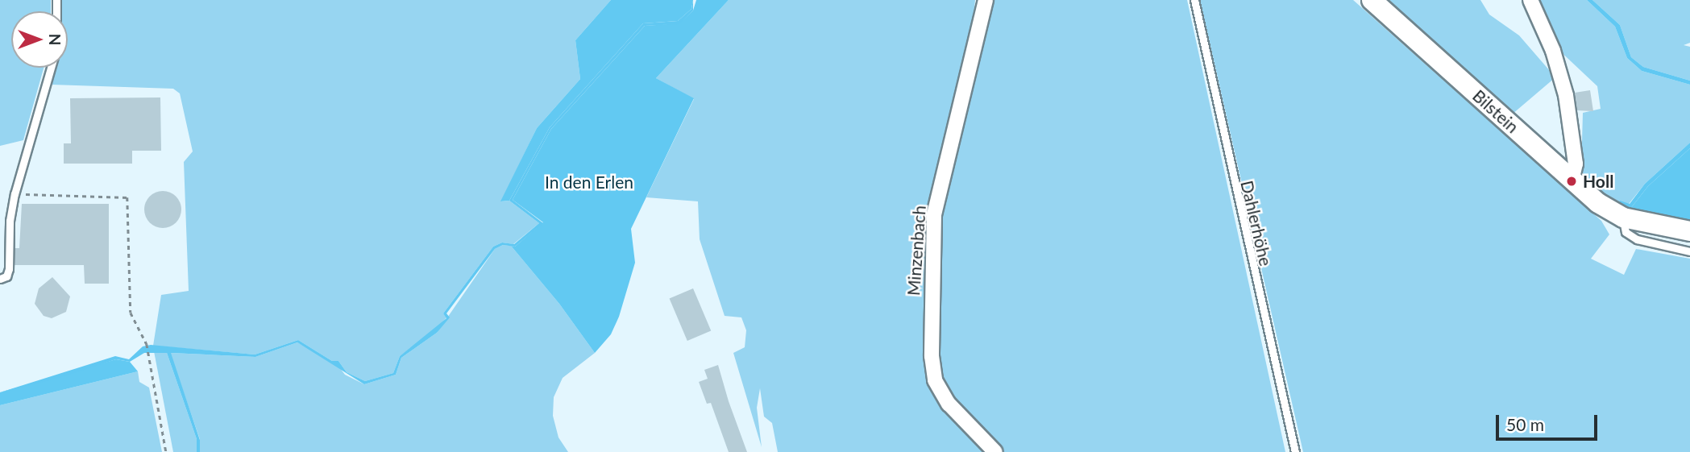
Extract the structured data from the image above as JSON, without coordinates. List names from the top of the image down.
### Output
{
  "streets": {
    "street": ["Bilstein", "Minzenbach"],
    "lane": ["Dahlerhöhe"]
  },
  "parks": ["In den Erlen"],
  "places": ["Holl"],
  "scale_bar": "50 m",
  "north": "right"
}
